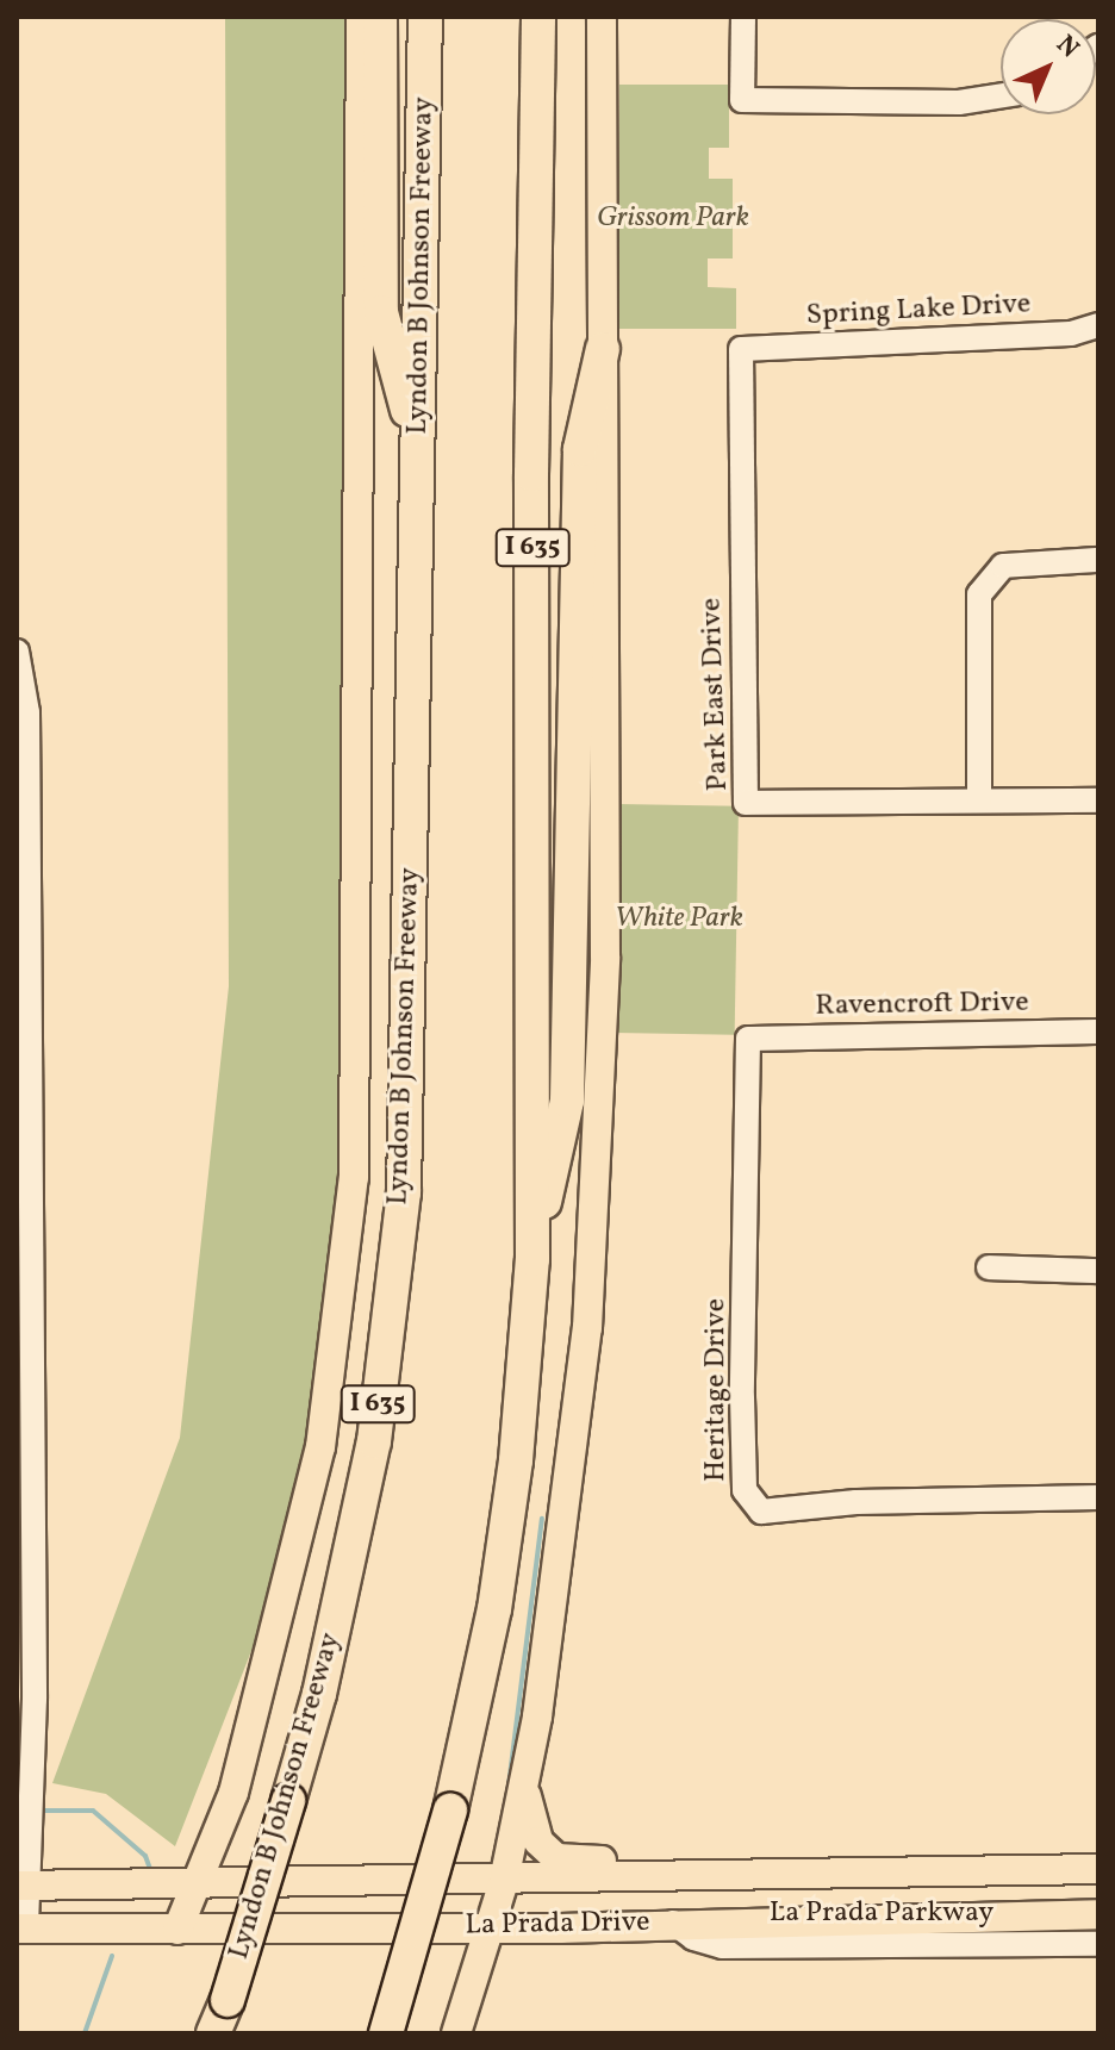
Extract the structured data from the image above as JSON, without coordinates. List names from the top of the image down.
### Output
{
  "streets": {
    "highway": ["Lyndon B Johnson Freeway", "I 635"],
    "main road": ["La Prada Drive"],
    "street": [
      "Spring Lake Drive",
      "Park East Drive",
      "Ravencroft Drive",
      "Heritage Drive",
      "La Prada Parkway"
    ]
  },
  "crossings": [
    ["Lyndon B Johnson Freeway", "La Prada Drive"],
    ["Spring Lake Drive", "Park East Drive"],
    ["Ravencroft Drive", "Heritage Drive"],
    ["La Prada Parkway", "La Prada Drive"]
  ],
  "parks": ["Grissom Park", "White Park"],
  "north": "top right"
}
